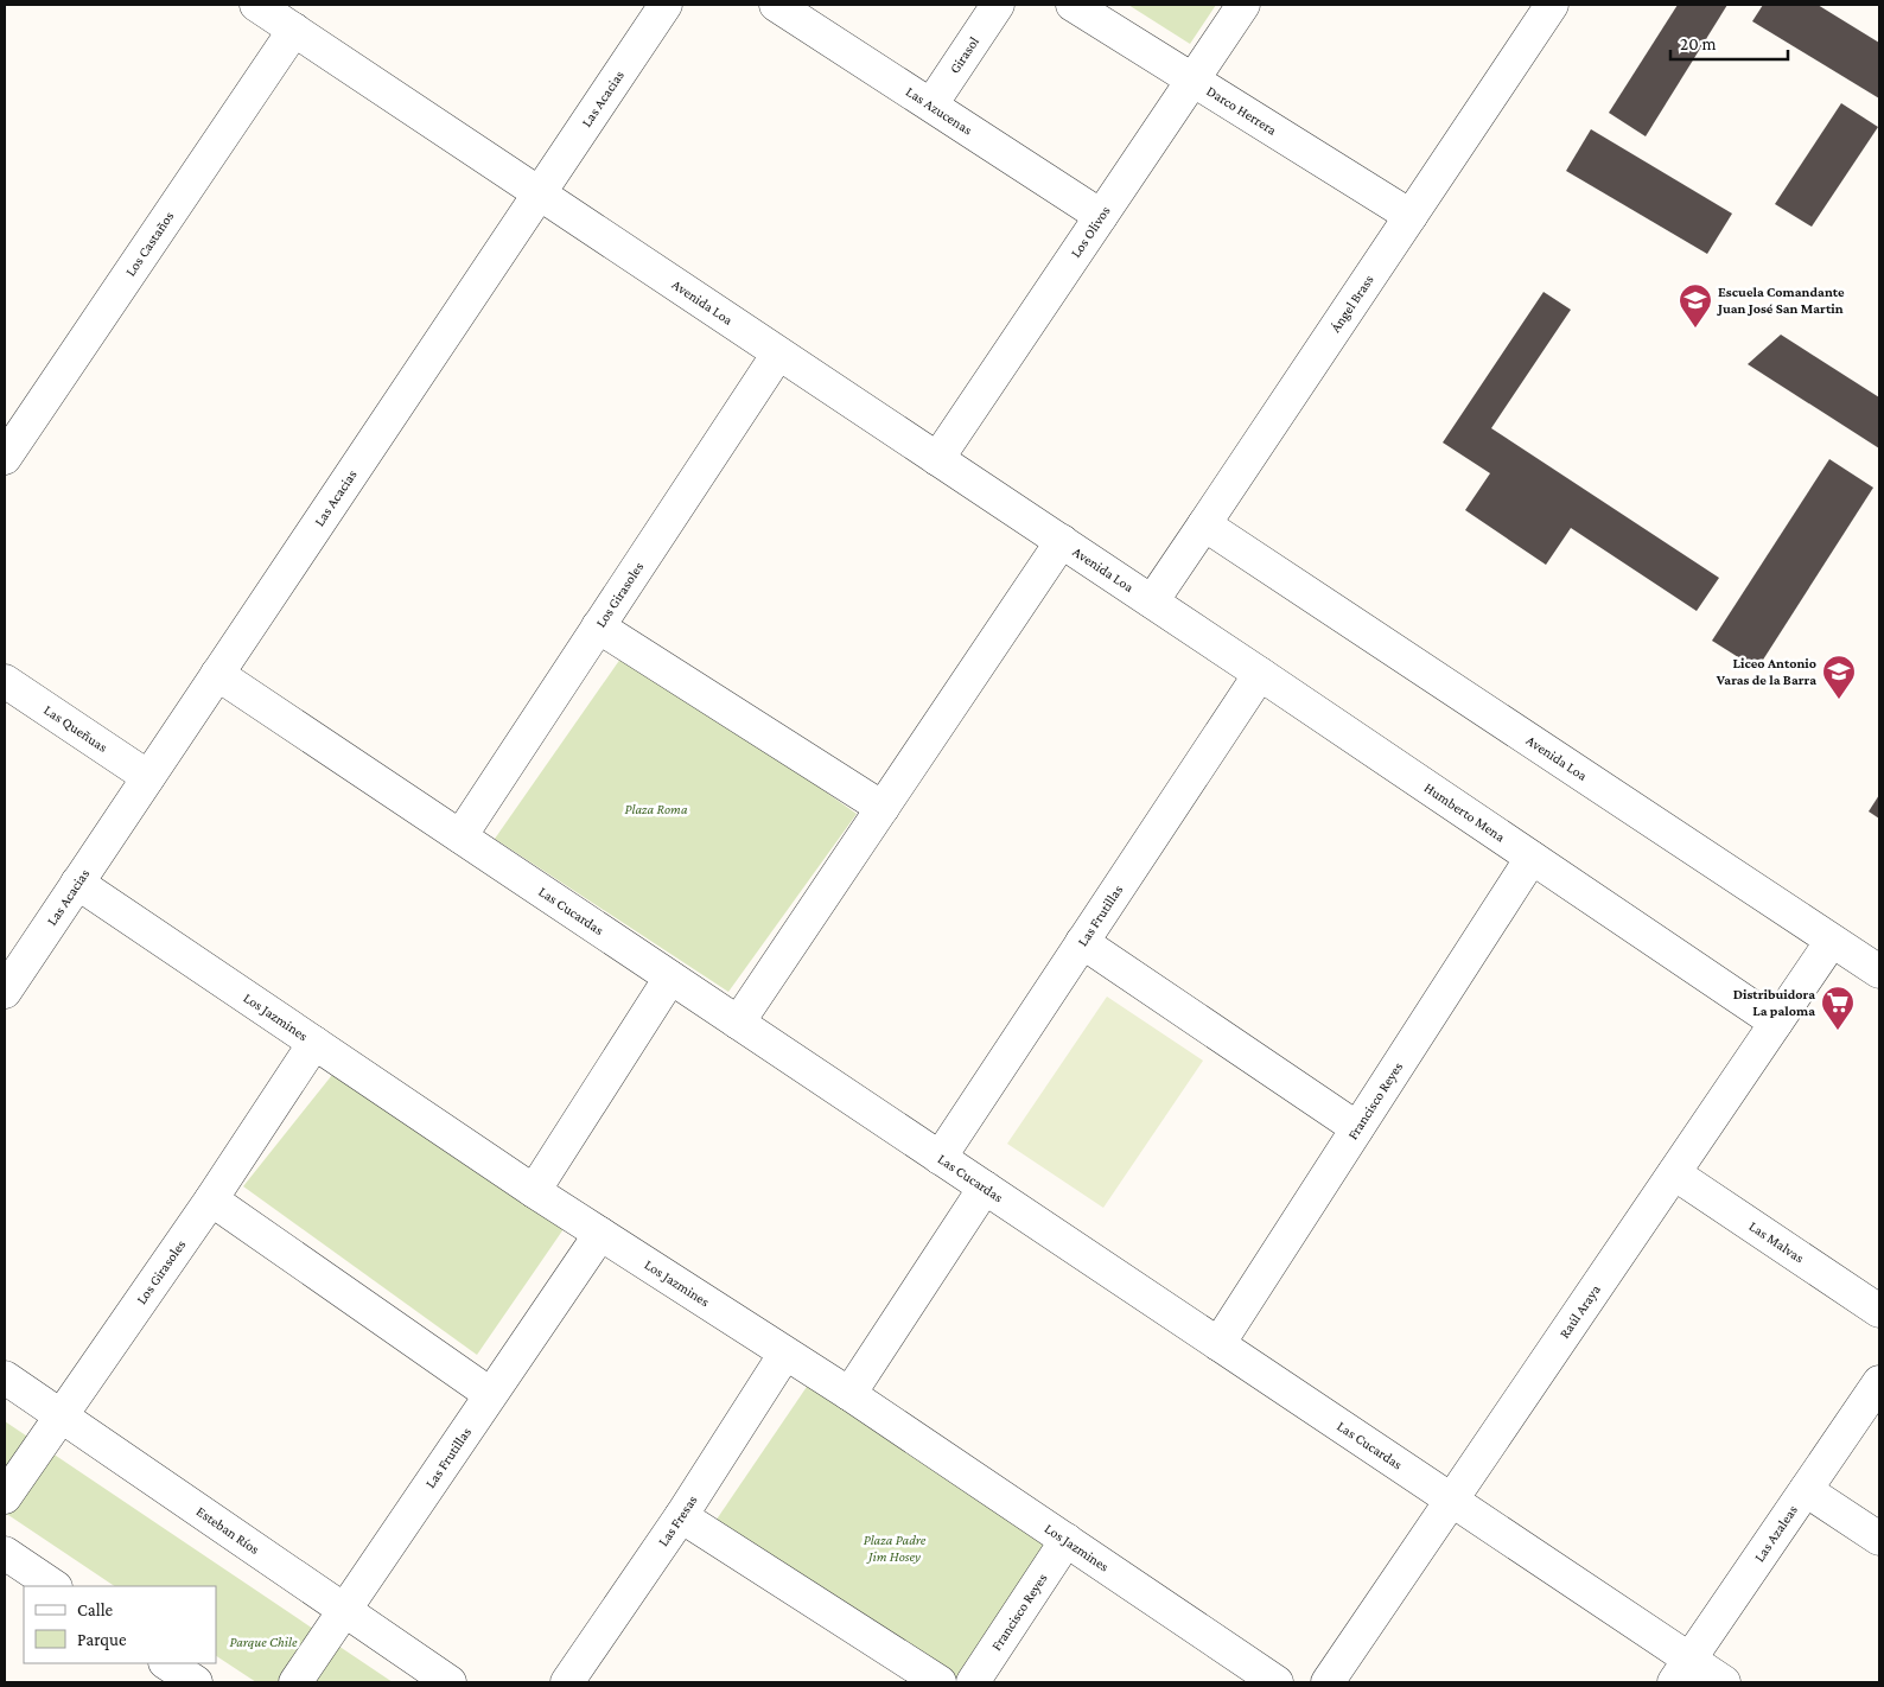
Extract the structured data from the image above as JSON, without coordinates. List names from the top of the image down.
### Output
{
  "streets": {
    "street": [
      "Girasol",
      "Las Acacias",
      "Las Azucenas",
      "Darco Herrera",
      "Los Olivos",
      "Los Castaños",
      "Avenida Loa",
      "Ángel Brass",
      "Los Girasoles",
      "Las Queñuas",
      "Humberto Mena",
      "Las Cucardas",
      "Las Frutillas",
      "Los Jazmines",
      "Francisco Reyes",
      "Las Malvas",
      "Raúl Araya",
      "Las Fresas",
      "Esteban Ríos",
      "Las Azaleas"
    ]
  },
  "crossings": [
    ["Girasol", "Las Azucenas"],
    ["Las Acacias", "Avenida Loa"],
    ["Las Acacias", "Las Queñuas"],
    ["Las Acacias", "Las Cucardas"],
    ["Las Acacias", "Los Jazmines"],
    ["Las Azucenas", "Los Olivos"],
    ["Darco Herrera", "Los Olivos"],
    ["Darco Herrera", "Ángel Brass"],
    ["Los Olivos", "Avenida Loa"],
    ["Los Castaños", "Avenida Loa"],
    ["Avenida Loa", "Ángel Brass"],
    ["Avenida Loa", "Los Girasoles"],
    ["Avenida Loa", "Humberto Mena"],
    ["Avenida Loa", "Raúl Araya"],
    ["Ángel Brass", "Humberto Mena"],
    ["Los Girasoles", "Las Cucardas"],
    ["Los Girasoles", "Los Jazmines"],
    ["Los Girasoles", "Esteban Ríos"],
    ["Humberto Mena", "Las Frutillas"],
    ["Humberto Mena", "Francisco Reyes"],
    ["Humberto Mena", "Raúl Araya"],
    ["Las Cucardas", "Las Frutillas"],
    ["Las Cucardas", "Francisco Reyes"],
    ["Las Cucardas", "Raúl Araya"],
    ["Las Cucardas", "Las Azaleas"],
    ["Las Frutillas", "Los Jazmines"],
    ["Las Frutillas", "Esteban Ríos"],
    ["Los Jazmines", "Francisco Reyes"],
    ["Los Jazmines", "Las Fresas"],
    ["Las Malvas", "Raúl Araya"]
  ],
  "parks": ["Plaza Roma", "Plaza Padre Jim Hosey", "Parque Chile"],
  "places": {
    "school or university": ["Escuela Comandante Juan José San Martin", "Liceo Antonio Varas de la Barra"],
    "supermarket": ["Distribuidora La paloma"]
  },
  "legend": ["Calle", "Parque"],
  "scale_bar": "20 m"
}
